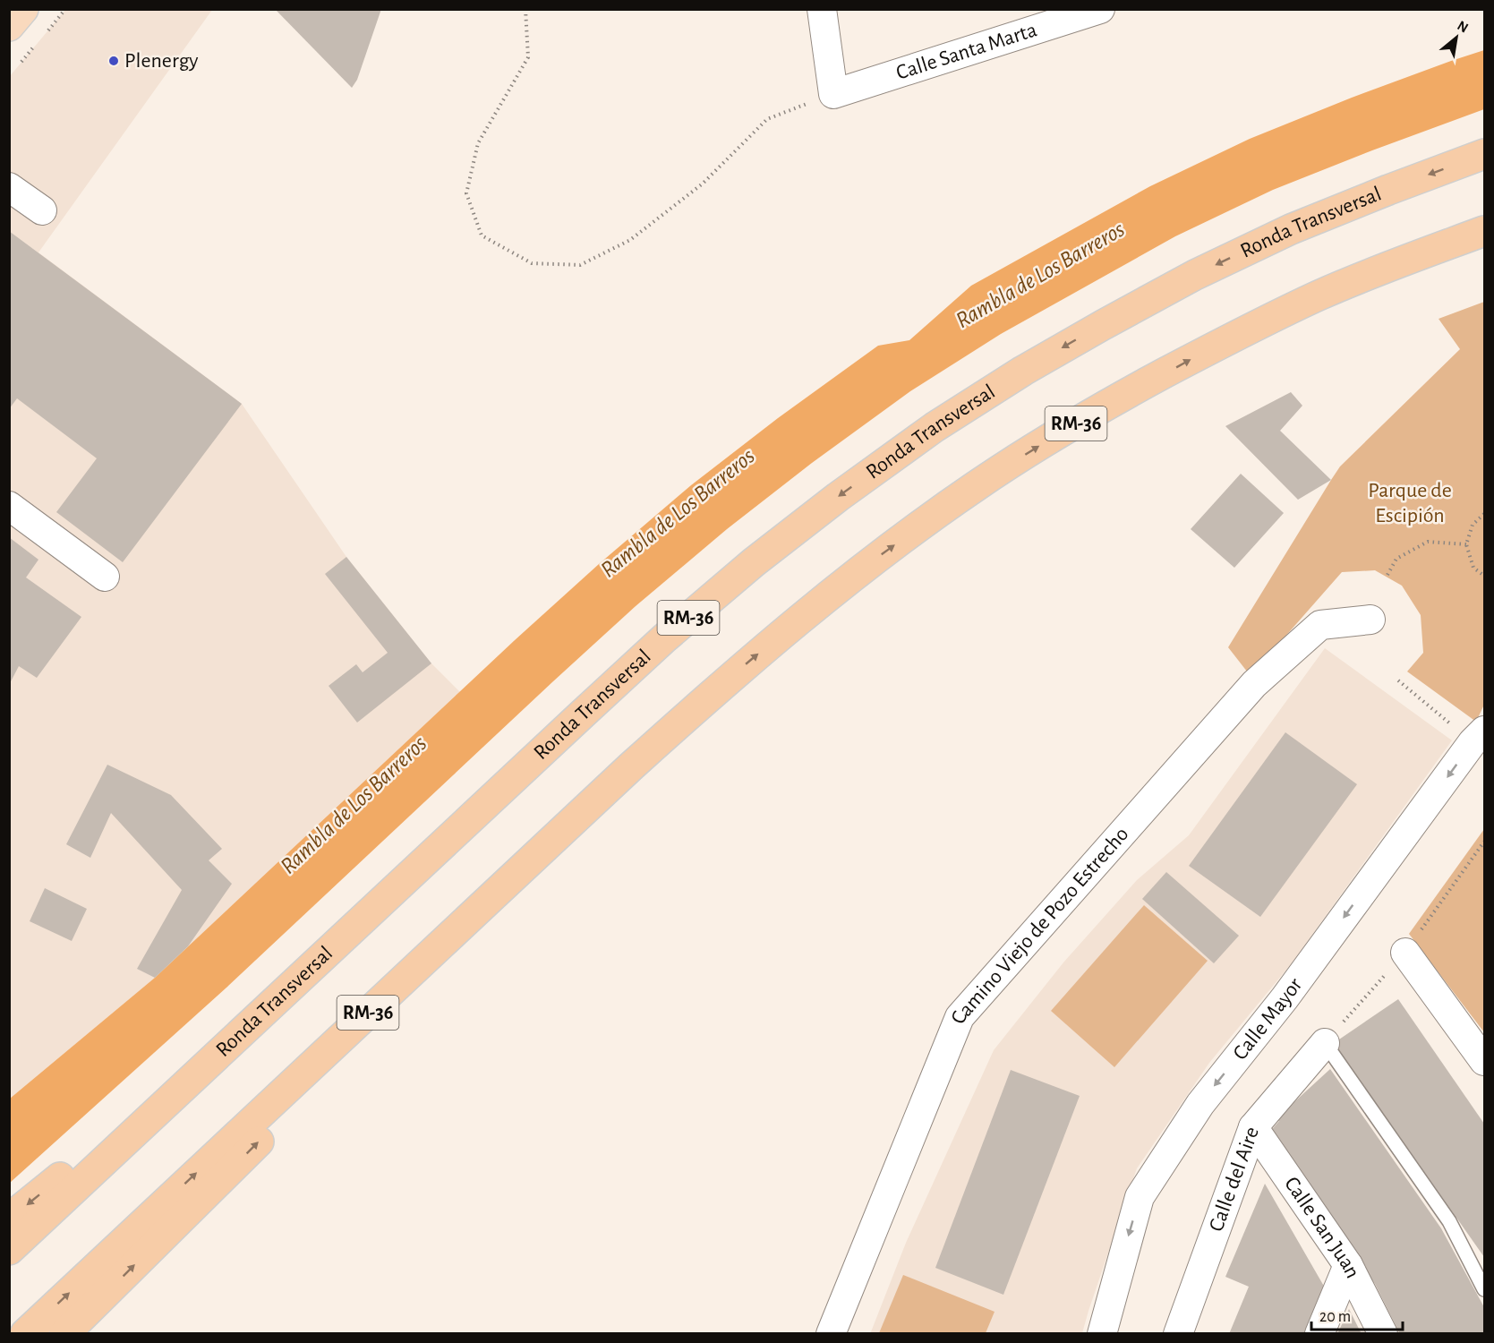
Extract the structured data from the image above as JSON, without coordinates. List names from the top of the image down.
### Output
{
  "streets": {
    "highway": ["Ronda Transversal", "RM-36"],
    "street": [
      "Calle Santa Marta",
      "Camino Viejo de Pozo Estrecho",
      "Calle Mayor",
      "Calle del Aire",
      "Calle San Juan"
    ]
  },
  "crossings": [
    ["Calle del Aire", "Calle San Juan"]
  ],
  "one_way": ["Calle Mayor"],
  "water": ["Rambla de Los Barreros"],
  "parks": ["Parque de Escipión"],
  "places": ["Plenergy"],
  "scale_bar": "20 m",
  "north": "top right"
}
